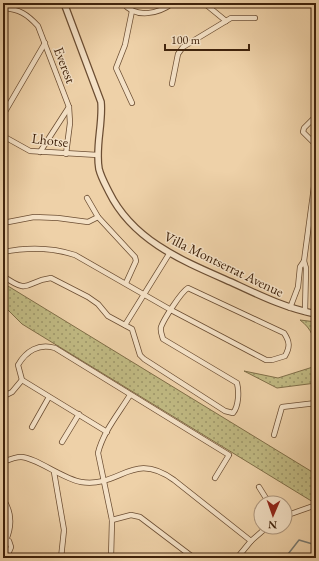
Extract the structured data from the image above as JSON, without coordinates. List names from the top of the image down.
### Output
{
  "streets": {
    "street": ["Everest", "Lhotse", "Villa Montserrat Avenue"]
  },
  "crossings": [
    ["Everest", "Lhotse"],
    ["Lhotse", "Villa Montserrat Avenue"]
  ],
  "scale_bar": "100 m",
  "north": "bottom"
}
